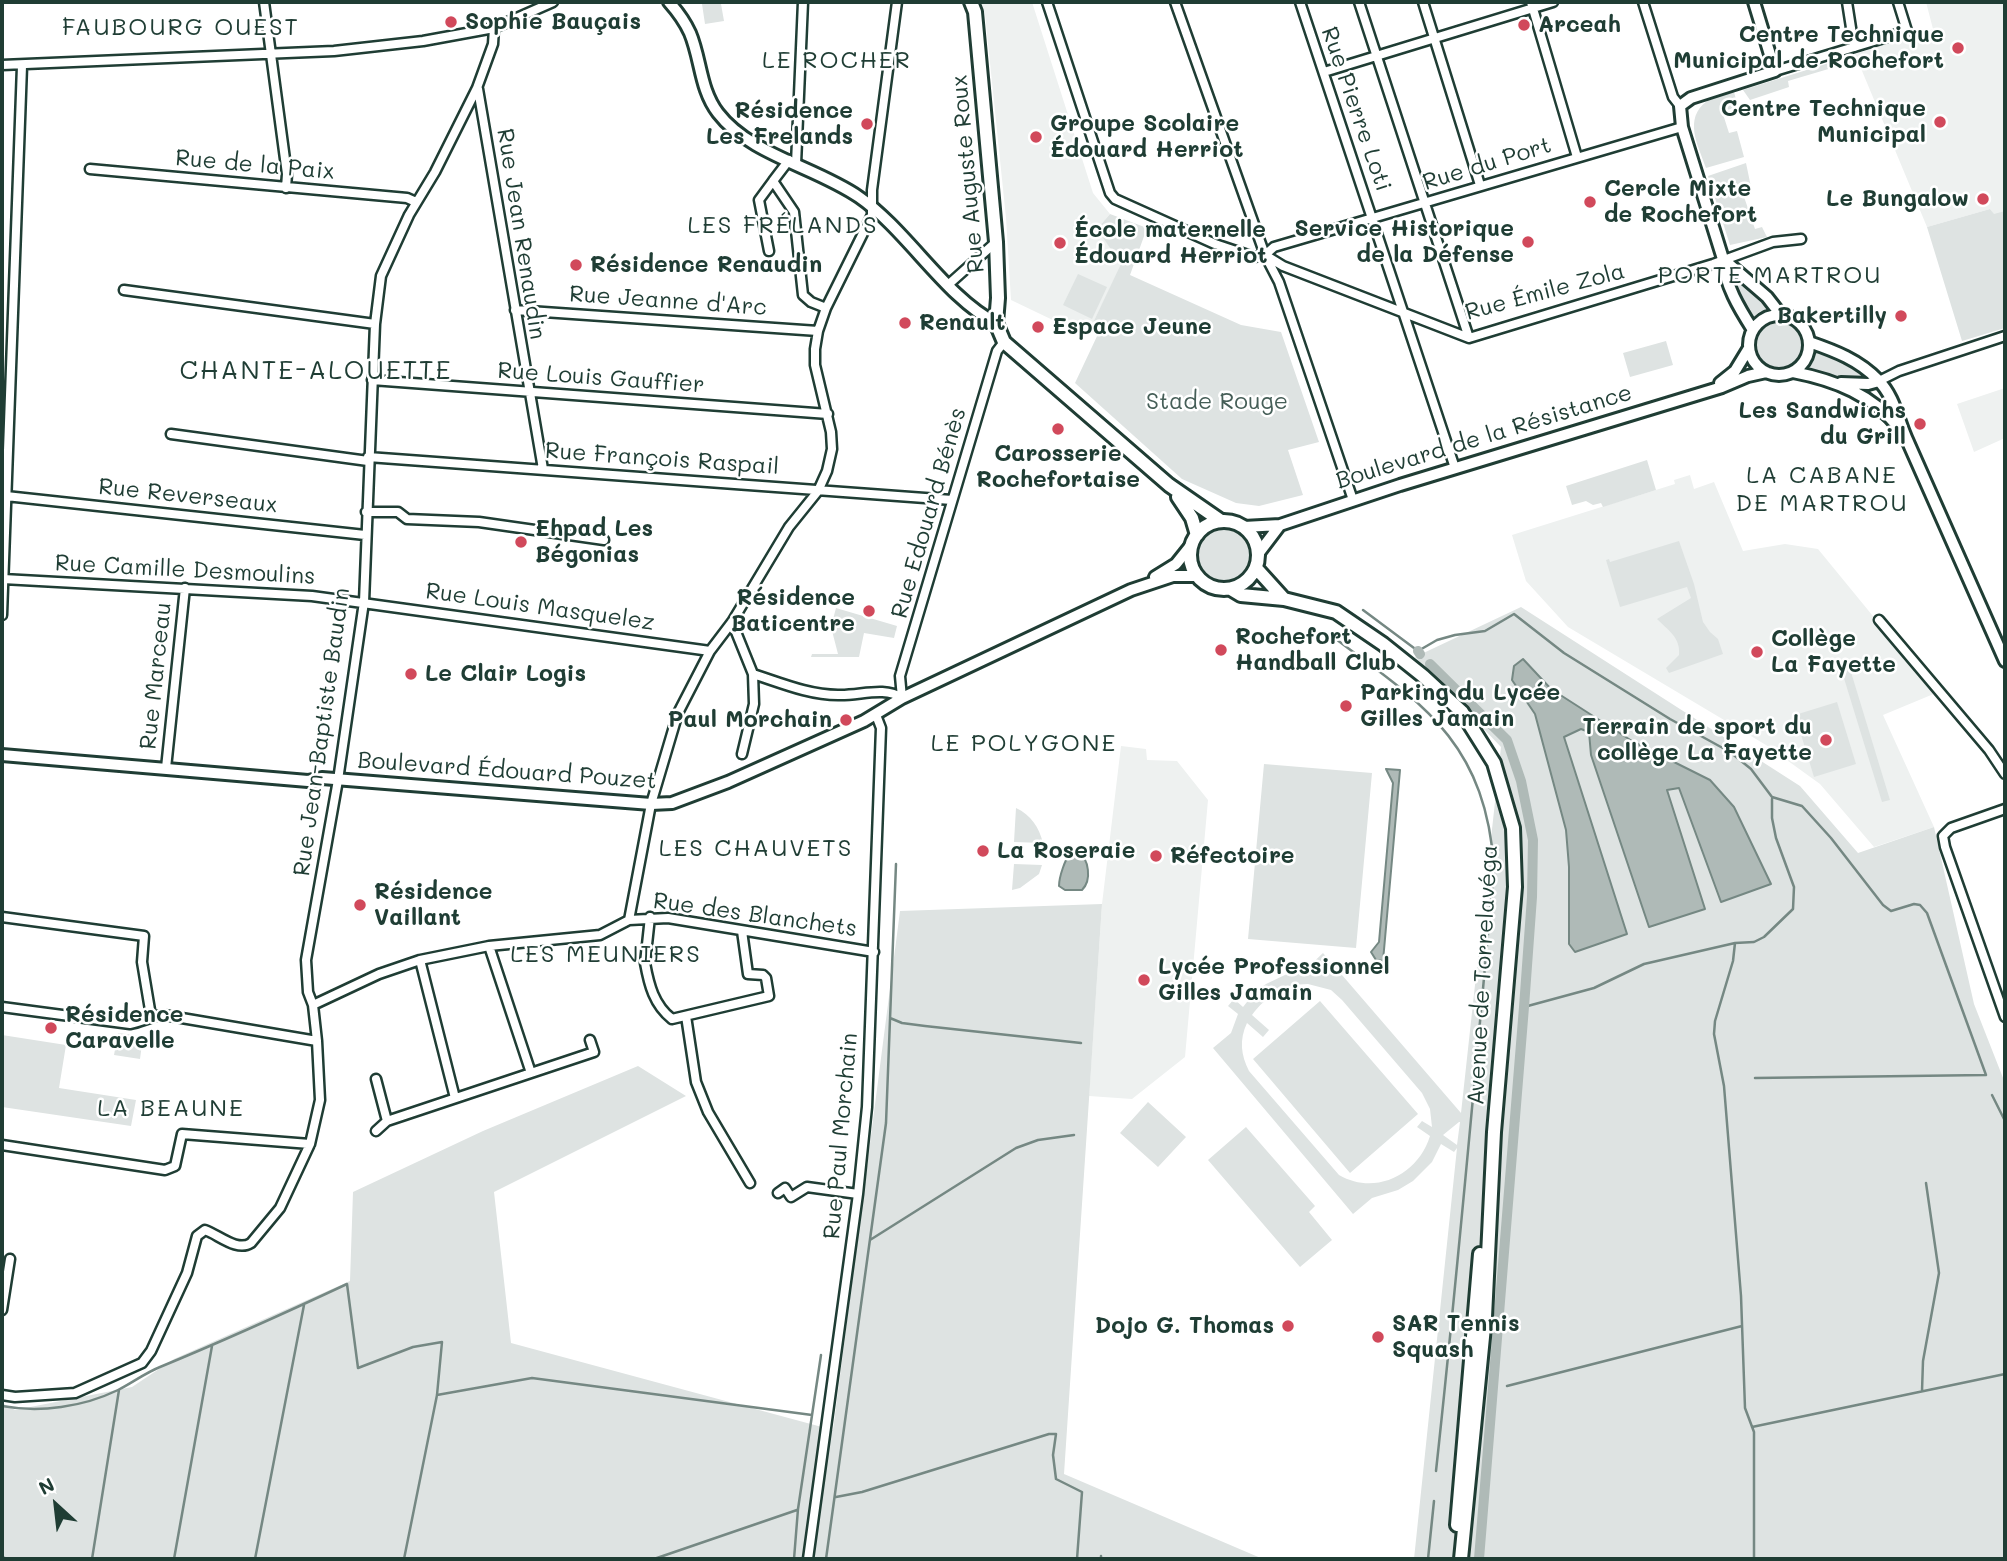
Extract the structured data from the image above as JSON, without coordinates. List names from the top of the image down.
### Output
{
  "streets": {
    "main road": ["Rue Auguste Roux", "Avenue de Torrelavéga"],
    "street": [
      "Rue Pierre Loti",
      "Rue du Port",
      "Rue de la Paix",
      "Rue Jean Renaudin",
      "Rue Émile Zola",
      "Rue Jeanne d'Arc",
      "Rue Louis Gauffier",
      "Boulevard de la Résistance",
      "Rue François Raspail",
      "Rue Reverseaux",
      "Rue Edouard Bénès",
      "Rue Camille Desmoulins",
      "Rue Louis Masquelez",
      "Rue Marceau",
      "Rue Jean-Baptiste Baudin",
      "Boulevard Édouard Pouzet",
      "Rue des Blanchets",
      "Rue Paul Morchain"
    ]
  },
  "crossings": [
    ["Rue Pierre Loti", "Rue du Port"],
    ["Rue Pierre Loti", "Rue Émile Zola"],
    ["Rue Pierre Loti", "Boulevard de la Résistance"],
    ["Rue du Port", "Rue Émile Zola"],
    ["Rue de la Paix", "Rue Jean-Baptiste Baudin"],
    ["Rue Auguste Roux", "Rue Edouard Bénès"],
    ["Rue Jean Renaudin", "Rue Jeanne d'Arc"],
    ["Rue Jean Renaudin", "Rue Louis Gauffier"],
    ["Rue Jean Renaudin", "Rue François Raspail"],
    ["Rue Jean Renaudin", "Rue Jean-Baptiste Baudin"],
    ["Rue Louis Gauffier", "Rue Jean-Baptiste Baudin"],
    ["Boulevard de la Résistance", "Boulevard Édouard Pouzet"],
    ["Boulevard de la Résistance", "Avenue de Torrelavéga"],
    ["Rue François Raspail", "Rue Edouard Bénès"],
    ["Rue François Raspail", "Rue Jean-Baptiste Baudin"],
    ["Rue Reverseaux", "Rue Jean-Baptiste Baudin"],
    ["Rue Edouard Bénès", "Boulevard Édouard Pouzet"],
    ["Rue Camille Desmoulins", "Rue Louis Masquelez"],
    ["Rue Camille Desmoulins", "Rue Marceau"],
    ["Rue Camille Desmoulins", "Rue Jean-Baptiste Baudin"],
    ["Rue Louis Masquelez", "Rue Jean-Baptiste Baudin"],
    ["Rue Marceau", "Boulevard Édouard Pouzet"],
    ["Rue Jean-Baptiste Baudin", "Boulevard Édouard Pouzet"],
    ["Rue Jean-Baptiste Baudin", "Rue des Blanchets"],
    ["Boulevard Édouard Pouzet", "Avenue de Torrelavéga"],
    ["Boulevard Édouard Pouzet", "Rue Paul Morchain"],
    ["Rue des Blanchets", "Rue Paul Morchain"]
  ],
  "districts": [
    "FAUBOURG OUEST",
    "LE ROCHER",
    "LES FRÉLANDS",
    "PORTE MARTROU",
    "CHANTE-ALOUETTE",
    "LA CABANE DE MARTROU",
    "LE POLYGONE",
    "LES CHAUVETS",
    "LES MEUNIERS",
    "LA BEAUNE"
  ],
  "parks": ["Stade Rouge"],
  "places": [
    "Sophie Bauçais",
    "Arceah",
    "Centre Technique Municipal de Rochefort",
    "Centre Technique Municipal",
    "Résidence Les Frelands",
    "Groupe Scolaire Édouard Herriot",
    "Le Bungalow",
    "Cercle Mixte de Rochefort",
    "Service Historique de la Défense",
    "École maternelle Édouard Herriot",
    "Résidence Renaudin",
    "Bakertilly",
    "Renault",
    "Espace Jeune",
    "Les Sandwichs du Grill",
    "Carosserie Rochefortaise",
    "Ehpad Les Bégonias",
    "Résidence Baticentre",
    "Rochefort Handball Club",
    "Collège La Fayette",
    "Le Clair Logis",
    "Parking du Lycée Gilles Jamain",
    "Paul Morchain",
    "Terrain de sport du collège La Fayette",
    "La Roseraie",
    "Réfectoire",
    "Résidence Vaillant",
    "Lycée Professionnel Gilles Jamain",
    "Résidence Caravelle",
    "Dojo G. Thomas",
    "SAR Tennis Squash"
  ],
  "north": "top left"
}
